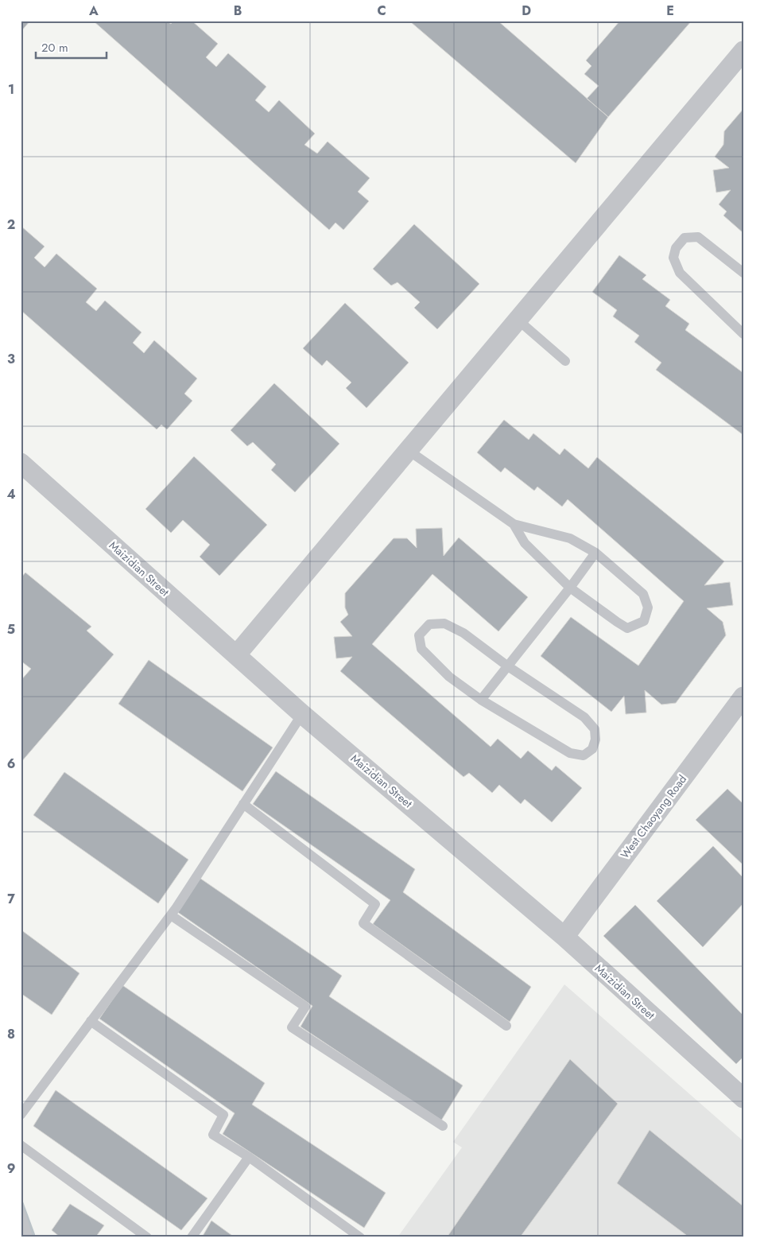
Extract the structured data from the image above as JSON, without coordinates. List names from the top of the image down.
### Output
{
  "streets": {
    "street": ["Maizidian Street", "West Chaoyang Road"]
  },
  "crossings": [
    ["Maizidian Street", "West Chaoyang Road"]
  ],
  "scale_bar": "20 m",
  "grid": {
    "columns": [
      "A",
      "B",
      "C",
      "D",
      "E"
    ],
    "rows": [
      "1",
      "2",
      "3",
      "4",
      "5",
      "6",
      "7",
      "8",
      "9"
    ]
  }
}
